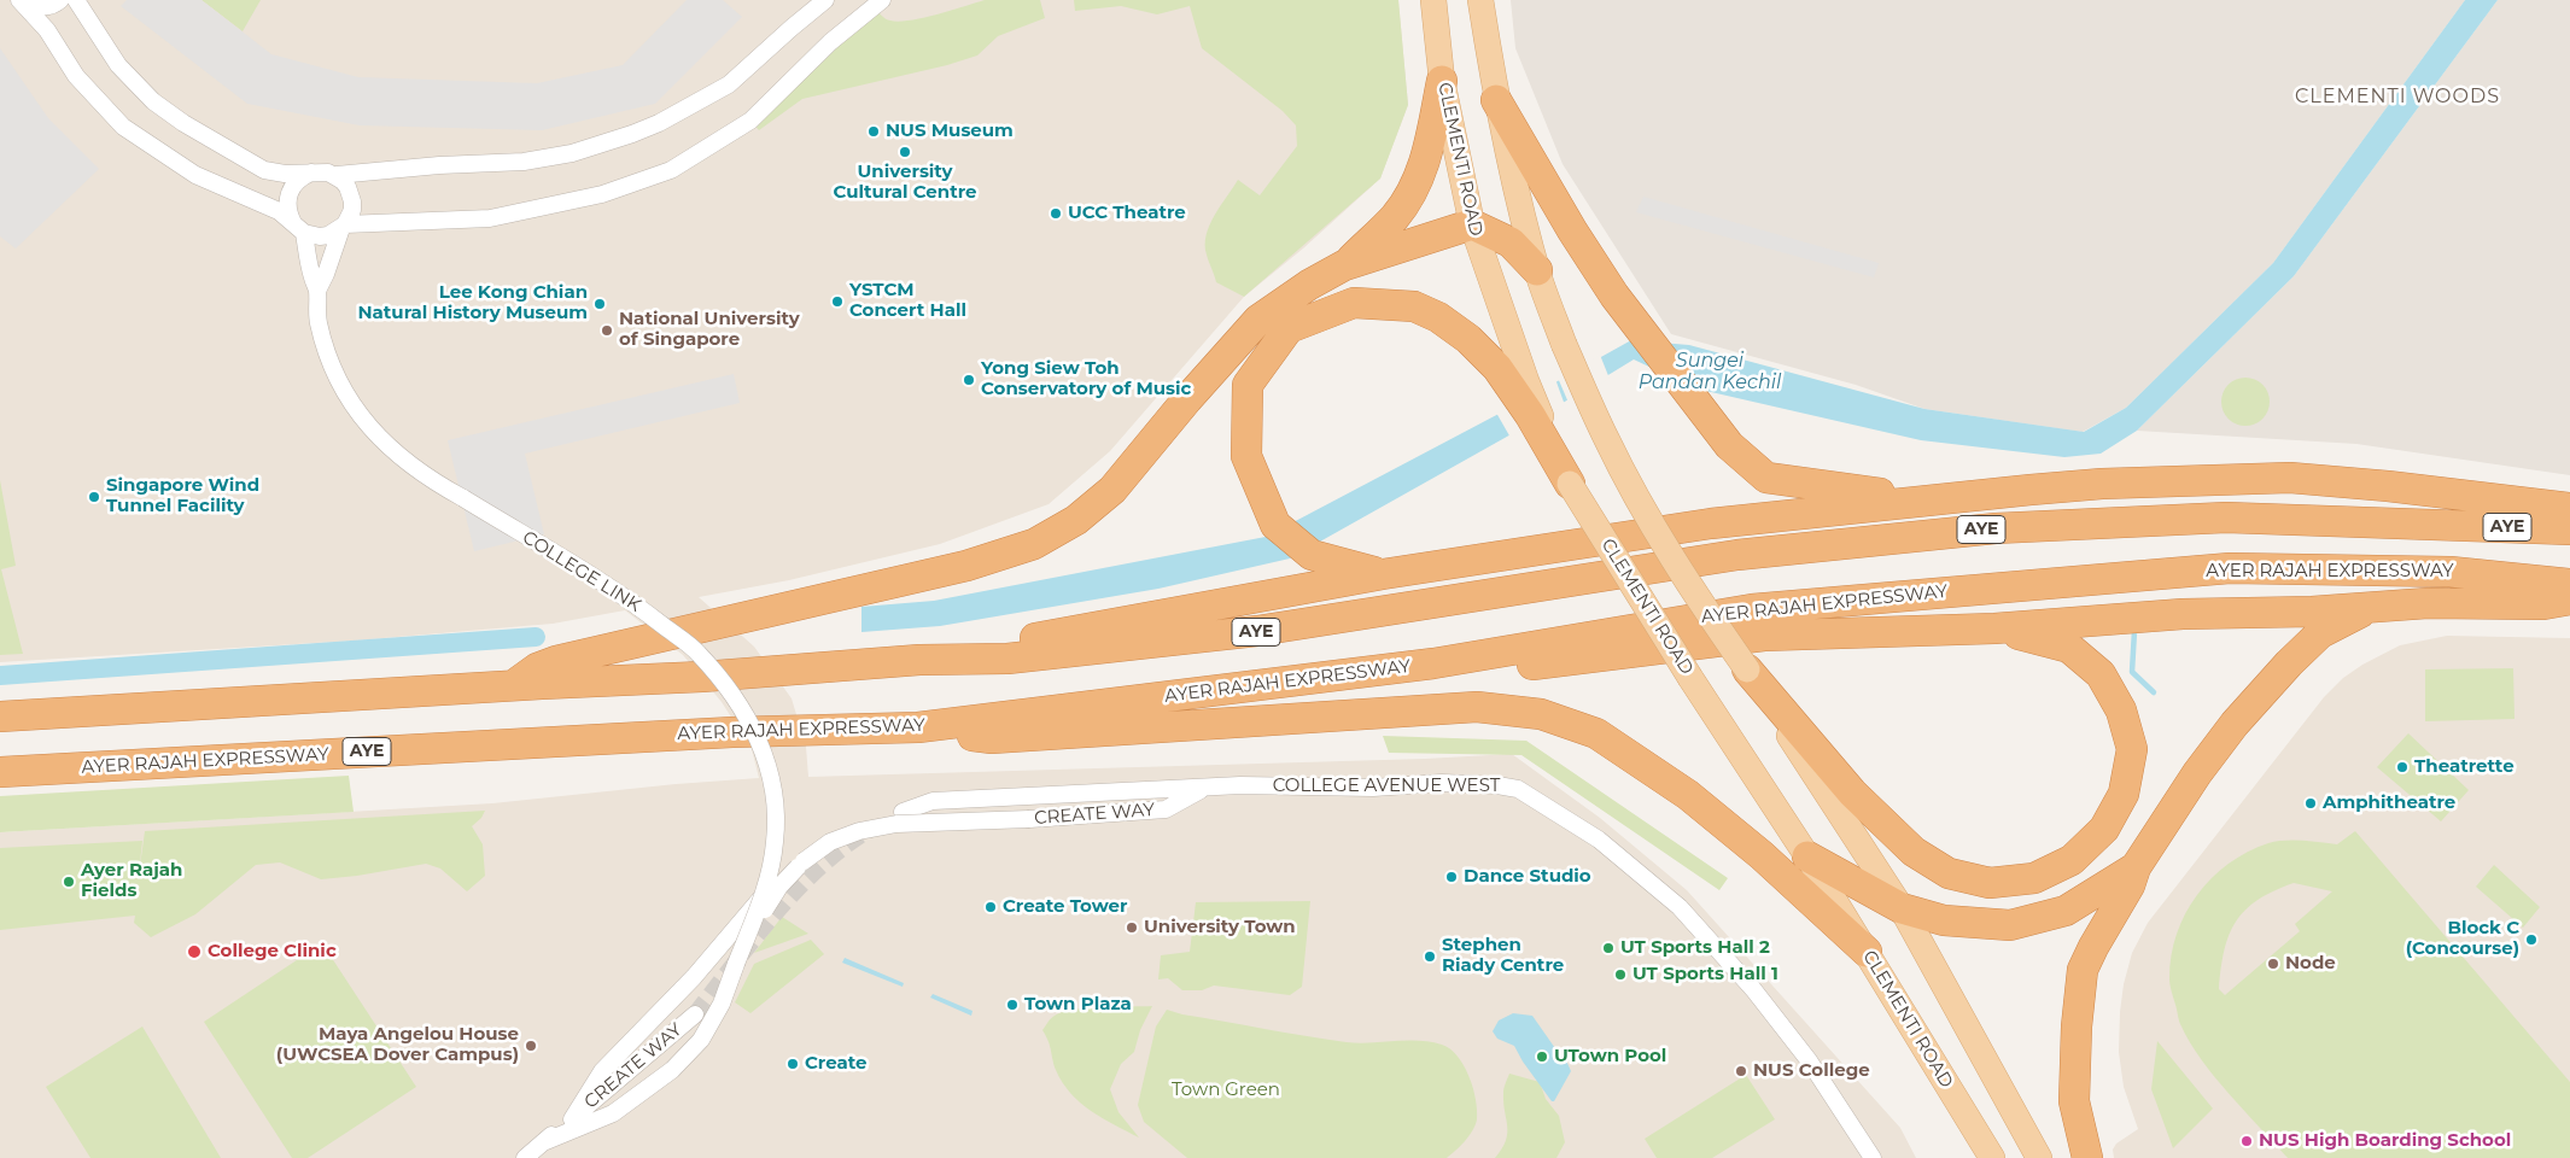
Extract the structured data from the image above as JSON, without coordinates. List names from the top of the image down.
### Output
{
  "streets": {
    "highway": ["AYE", "AYER RAJAH EXPRESSWAY"],
    "main road": ["CLEMENTI ROAD"],
    "street": ["COLLEGE LINK", "COLLEGE AVENUE WEST", "CREATE WAY"]
  },
  "crossings": [
    ["COLLEGE LINK", "CREATE WAY"],
    ["COLLEGE AVENUE WEST", "CREATE WAY"]
  ],
  "districts": ["CLEMENTI WOODS"],
  "water": ["Sungei Pandan Kechil"],
  "parks": ["Town Green"],
  "places": [
    "NUS Museum",
    "University Cultural Centre",
    "UCC Theatre",
    "YSTCM Concert Hall",
    "Lee Kong Chian Natural History Museum",
    "National University of Singapore",
    "Yong Siew Toh Conservatory of Music",
    "Singapore Wind Tunnel Facility",
    "Theatrette",
    "Amphitheatre",
    "Dance Studio",
    "Ayer Rajah Fields",
    "Create Tower",
    "University Town",
    "Block C (Concourse)",
    "UT Sports Hall 2",
    "College Clinic",
    "Stephen Riady Centre",
    "Node",
    "UT Sports Hall 1",
    "Town Plaza",
    "Maya Angelou House (UWCSEA Dover Campus)",
    "UTown Pool",
    "Create",
    "NUS College",
    "NUS High Boarding School"
  ]
}
